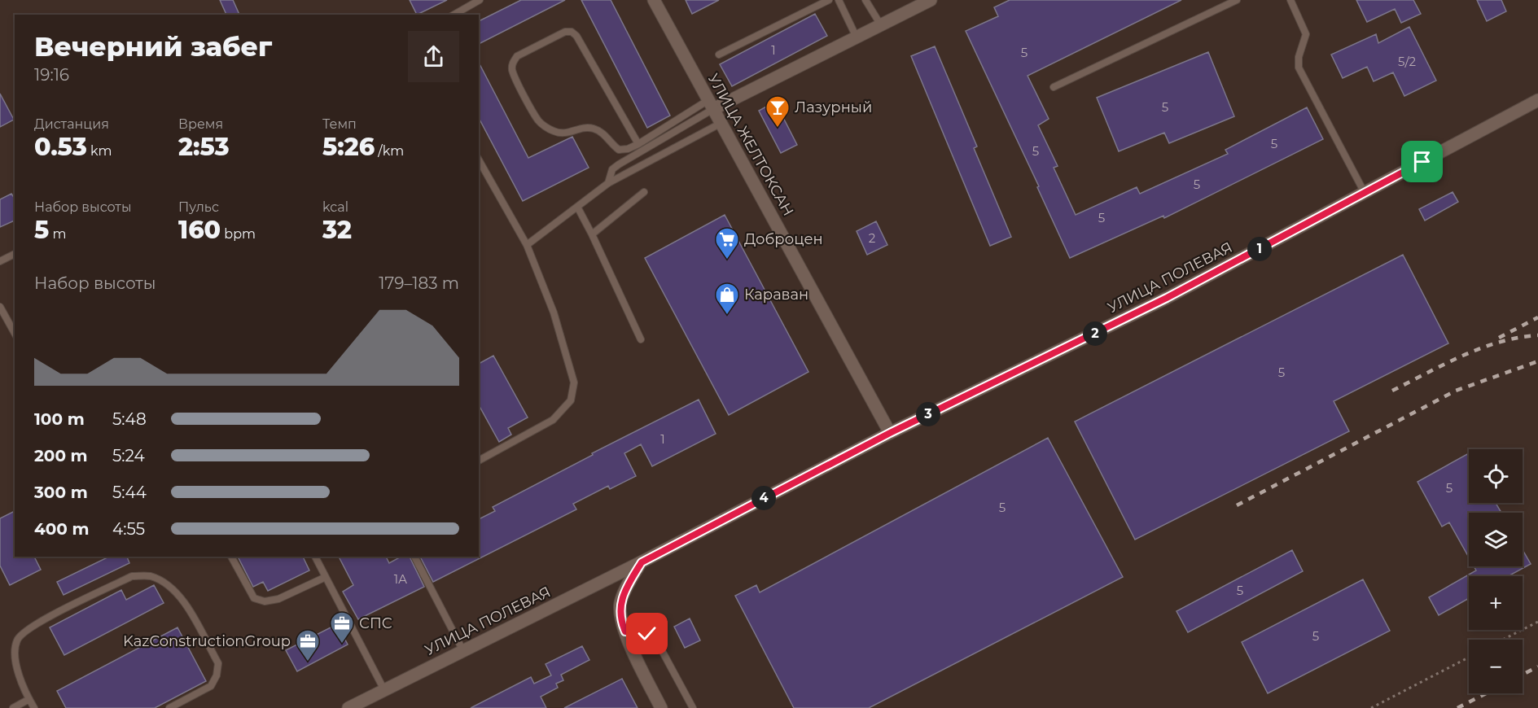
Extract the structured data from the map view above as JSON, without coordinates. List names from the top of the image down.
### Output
{
  "streets": {
    "street": ["УЛИЦА ЖЕЛТОКСАН", "УЛИЦА ПОЛЕВАЯ"]
  },
  "crossings": [
    ["УЛИЦА ЖЕЛТОКСАН", "УЛИЦА ПОЛЕВАЯ"]
  ],
  "places": {
    "bar": ["Лазурный"],
    "supermarket": ["Доброцен"],
    "shop": ["Караван"],
    "office": ["СПС", "KazConstructionGroup"]
  },
  "house_numbers": [
    "1",
    "5",
    "5/2",
    "5",
    "5",
    "5",
    "5",
    "5",
    "2",
    "5",
    "1",
    "5",
    "5",
    "1А",
    "5",
    "5"
  ],
  "page": {
    "heading": ["Вечерний забег", "19:16"],
    "stats": [
      ["Дистанция", "0.53 km"],
      ["Время", "2:53"],
      ["Темп", "5:26 /km"],
      ["Набор высоты", "5 m"],
      ["Пульс", "160 bpm"],
      ["kcal", "32"]
    ],
    "pins": [
      "1",
      "2",
      "3",
      "4"
    ],
    "chart": ["Набор высоты", "179–183 m"],
    "list": [
      {
        "name": "100 m",
        "note": "5:48"
      },
      {
        "name": "200 m",
        "note": "5:24"
      },
      {
        "name": "300 m",
        "note": "5:44"
      },
      {
        "name": "400 m",
        "note": "4:55"
      }
    ],
    "map_buttons": ["+", "−"]
  }
}
